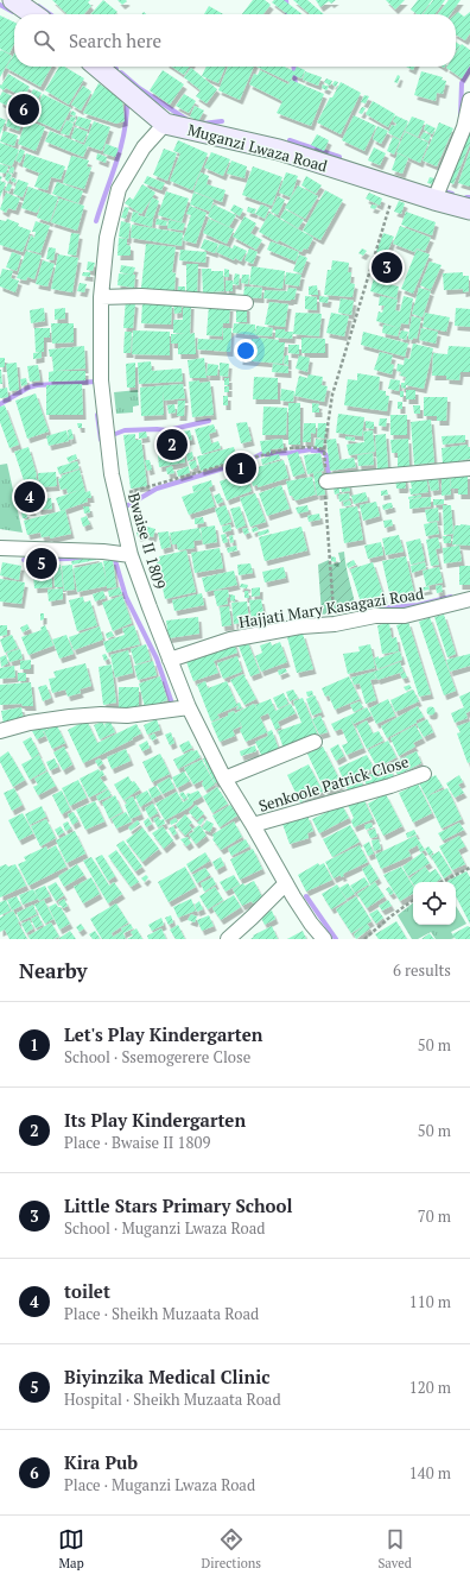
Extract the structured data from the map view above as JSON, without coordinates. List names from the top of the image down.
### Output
{
  "streets": {
    "street": [
      "Muganzi Lwaza Road",
      "Bwaise II 1809",
      "Hajjati Mary Kasagazi Road",
      "Senkoole Patrick Close"
    ]
  },
  "crossings": [
    ["Muganzi Lwaza Road", "Bwaise II 1809"],
    ["Bwaise II 1809", "Hajjati Mary Kasagazi Road"],
    ["Bwaise II 1809", "Senkoole Patrick Close"]
  ],
  "page": {
    "search": "Search here",
    "pins": [
      "6",
      "3",
      "2",
      "1",
      "4",
      "5"
    ],
    "heading": ["Nearby", "6 results"],
    "list": [
      {
        "mark": "1",
        "name": "Let's Play Kindergarten",
        "note": "School · Ssemogerere Close",
        "value": "50 m"
      },
      {
        "mark": "2",
        "name": "Its Play Kindergarten",
        "note": "Place · Bwaise II 1809",
        "value": "50 m"
      },
      {
        "mark": "3",
        "name": "Little Stars Primary School",
        "note": "School · Muganzi Lwaza Road",
        "value": "70 m"
      },
      {
        "mark": "4",
        "name": "toilet",
        "note": "Place · Sheikh Muzaata Road",
        "value": "110 m"
      },
      {
        "mark": "5",
        "name": "Biyinzika Medical Clinic",
        "note": "Hospital · Sheikh Muzaata Road",
        "value": "120 m"
      },
      {
        "mark": "6",
        "name": "Kira Pub",
        "note": "Place · Muganzi Lwaza Road",
        "value": "140 m"
      }
    ],
    "nav": ["Map", "Directions", "Saved"]
  }
}
